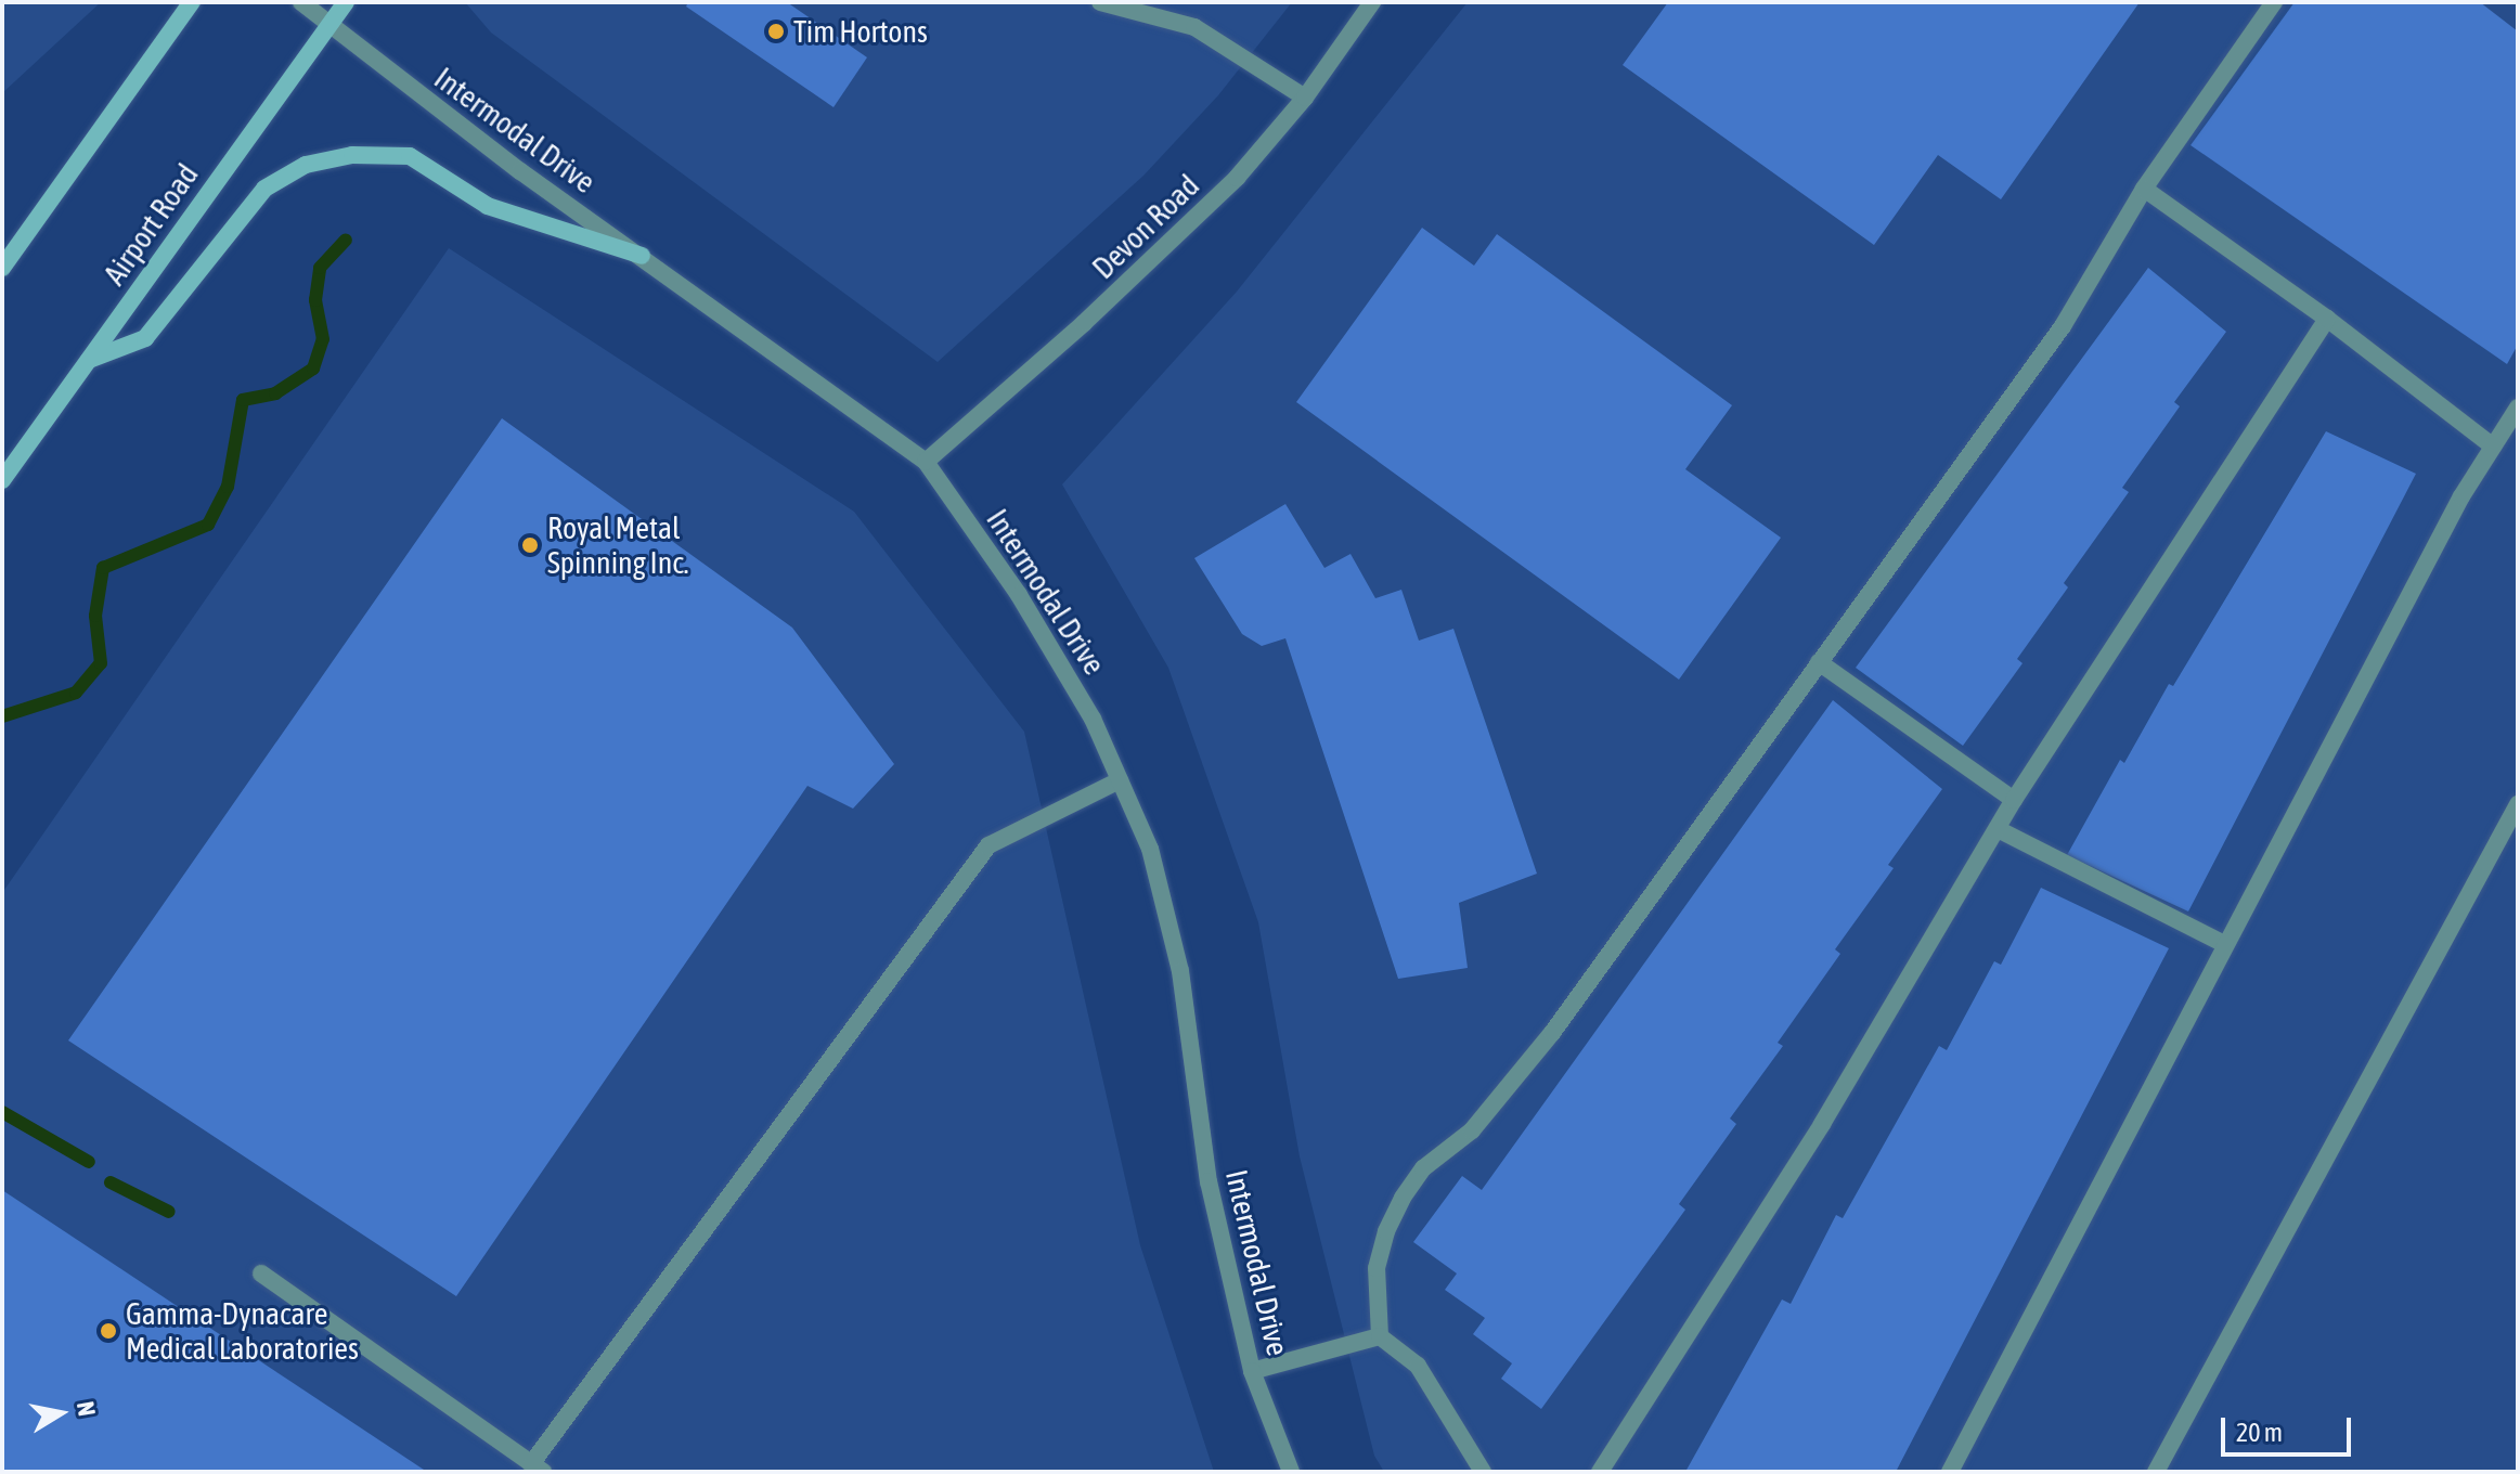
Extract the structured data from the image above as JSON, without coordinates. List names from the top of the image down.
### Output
{
  "streets": {
    "main road": ["Airport Road"],
    "street": ["Intermodal Drive", "Devon Road"]
  },
  "crossings": [
    ["Intermodal Drive", "Airport Road"],
    ["Intermodal Drive", "Devon Road"]
  ],
  "places": ["Tim Hortons", "Royal Metal Spinning Inc.", "Gamma-Dynacare Medical Laboratories"],
  "scale_bar": "20 m",
  "north": "right"
}
